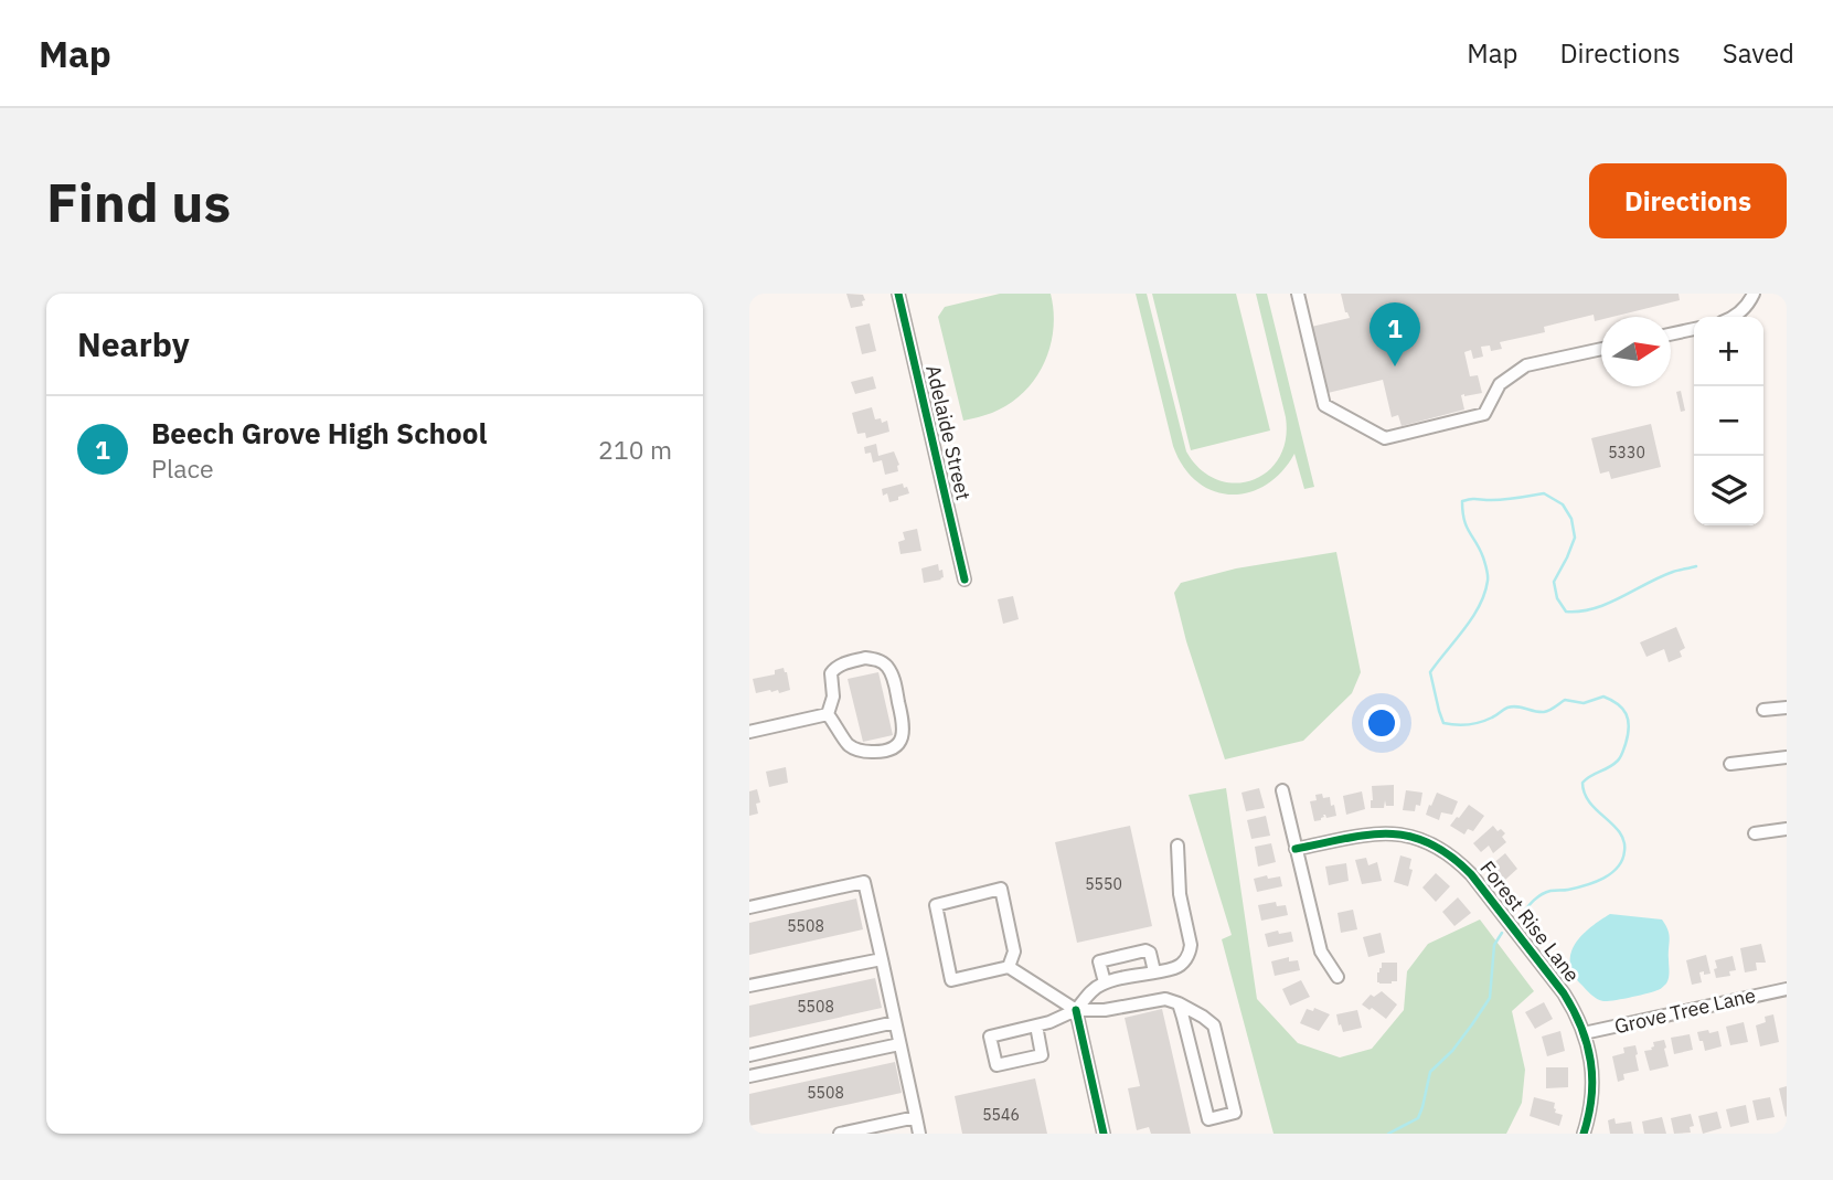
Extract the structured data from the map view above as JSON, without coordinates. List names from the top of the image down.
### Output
{
  "streets": {
    "street": ["Adelaide Street", "Forest Rise Lane", "Grove Tree Lane"]
  },
  "crossings": [
    ["Forest Rise Lane", "Grove Tree Lane"]
  ],
  "house_numbers": [
    "5330",
    "5550",
    "5508",
    "5508",
    "5508",
    "5546"
  ],
  "north": "right",
  "page": {
    "header": "Map",
    "nav": ["Map", "Directions", "Saved"],
    "buttons": "Directions",
    "title": "Find us",
    "heading": "Nearby",
    "pins": "1",
    "map_buttons": ["+", "−"],
    "list": [
      {
        "mark": "1",
        "name": "Beech Grove High School",
        "note": "Place",
        "value": "210 m"
      }
    ]
  }
}
